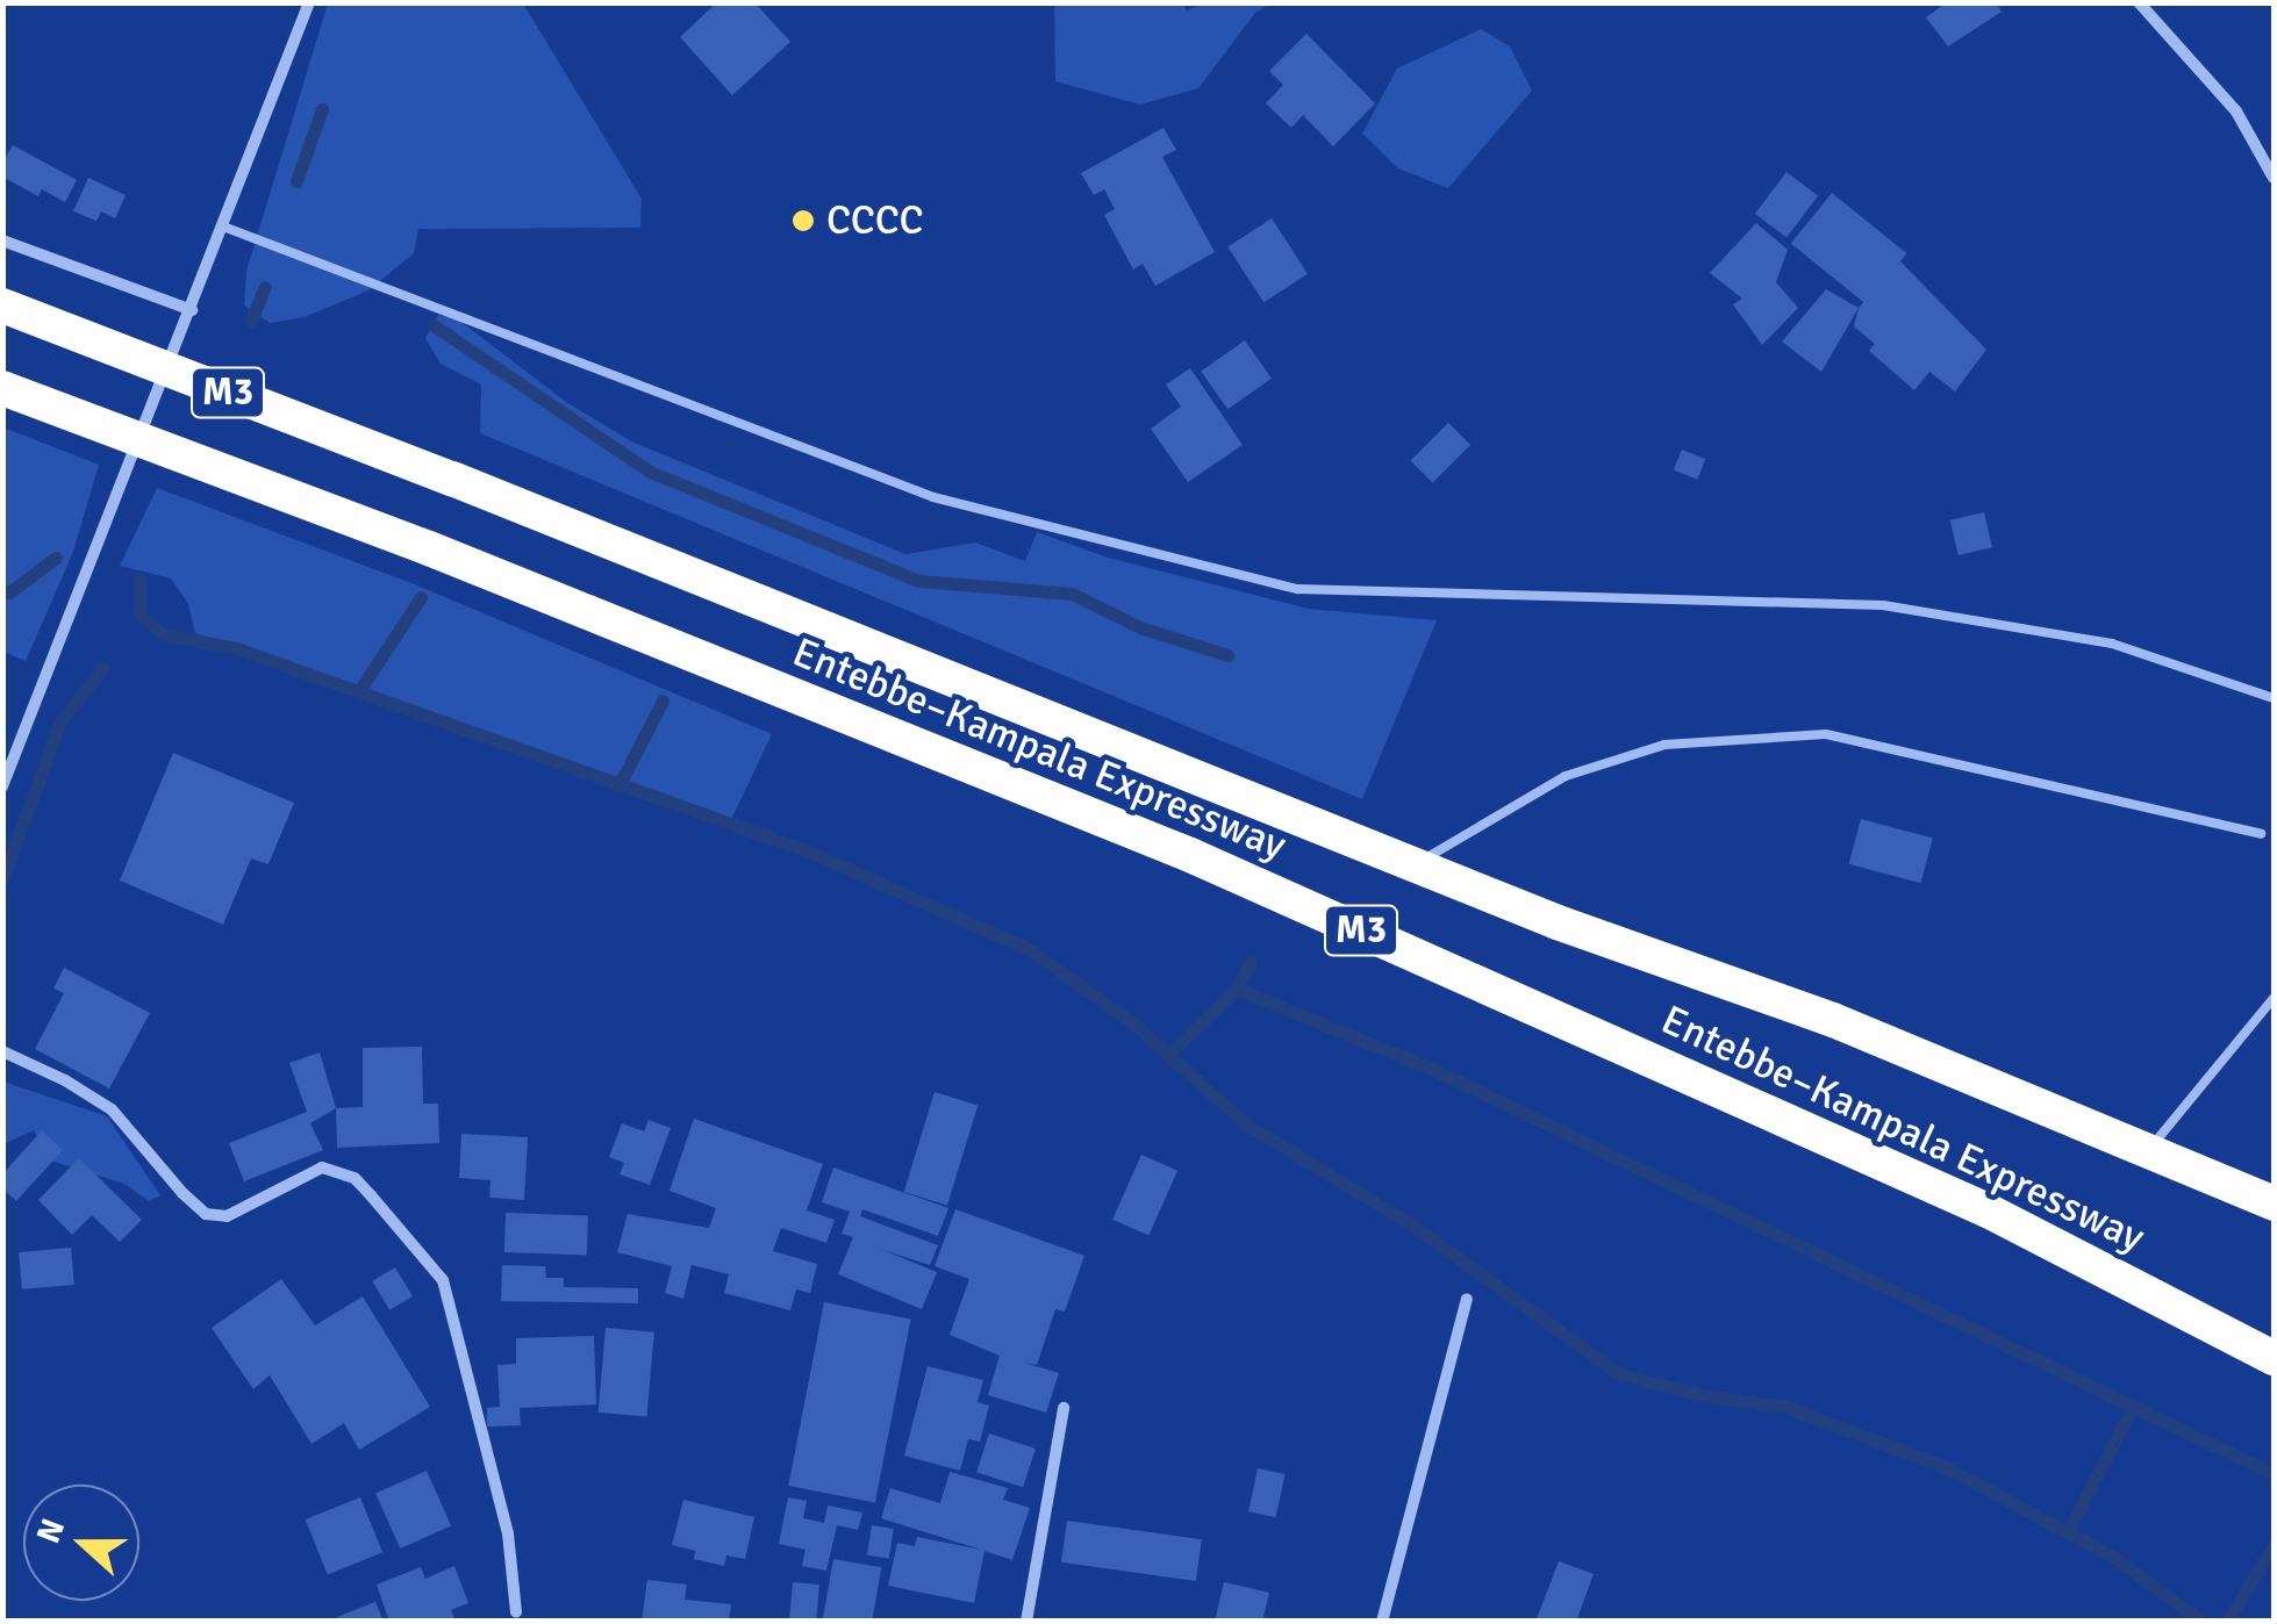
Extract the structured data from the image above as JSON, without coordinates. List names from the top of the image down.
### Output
{
  "streets": {
    "highway": ["M3", "Entebbe–Kampala Expressway"]
  },
  "places": ["CCCC"],
  "north": "left"
}
